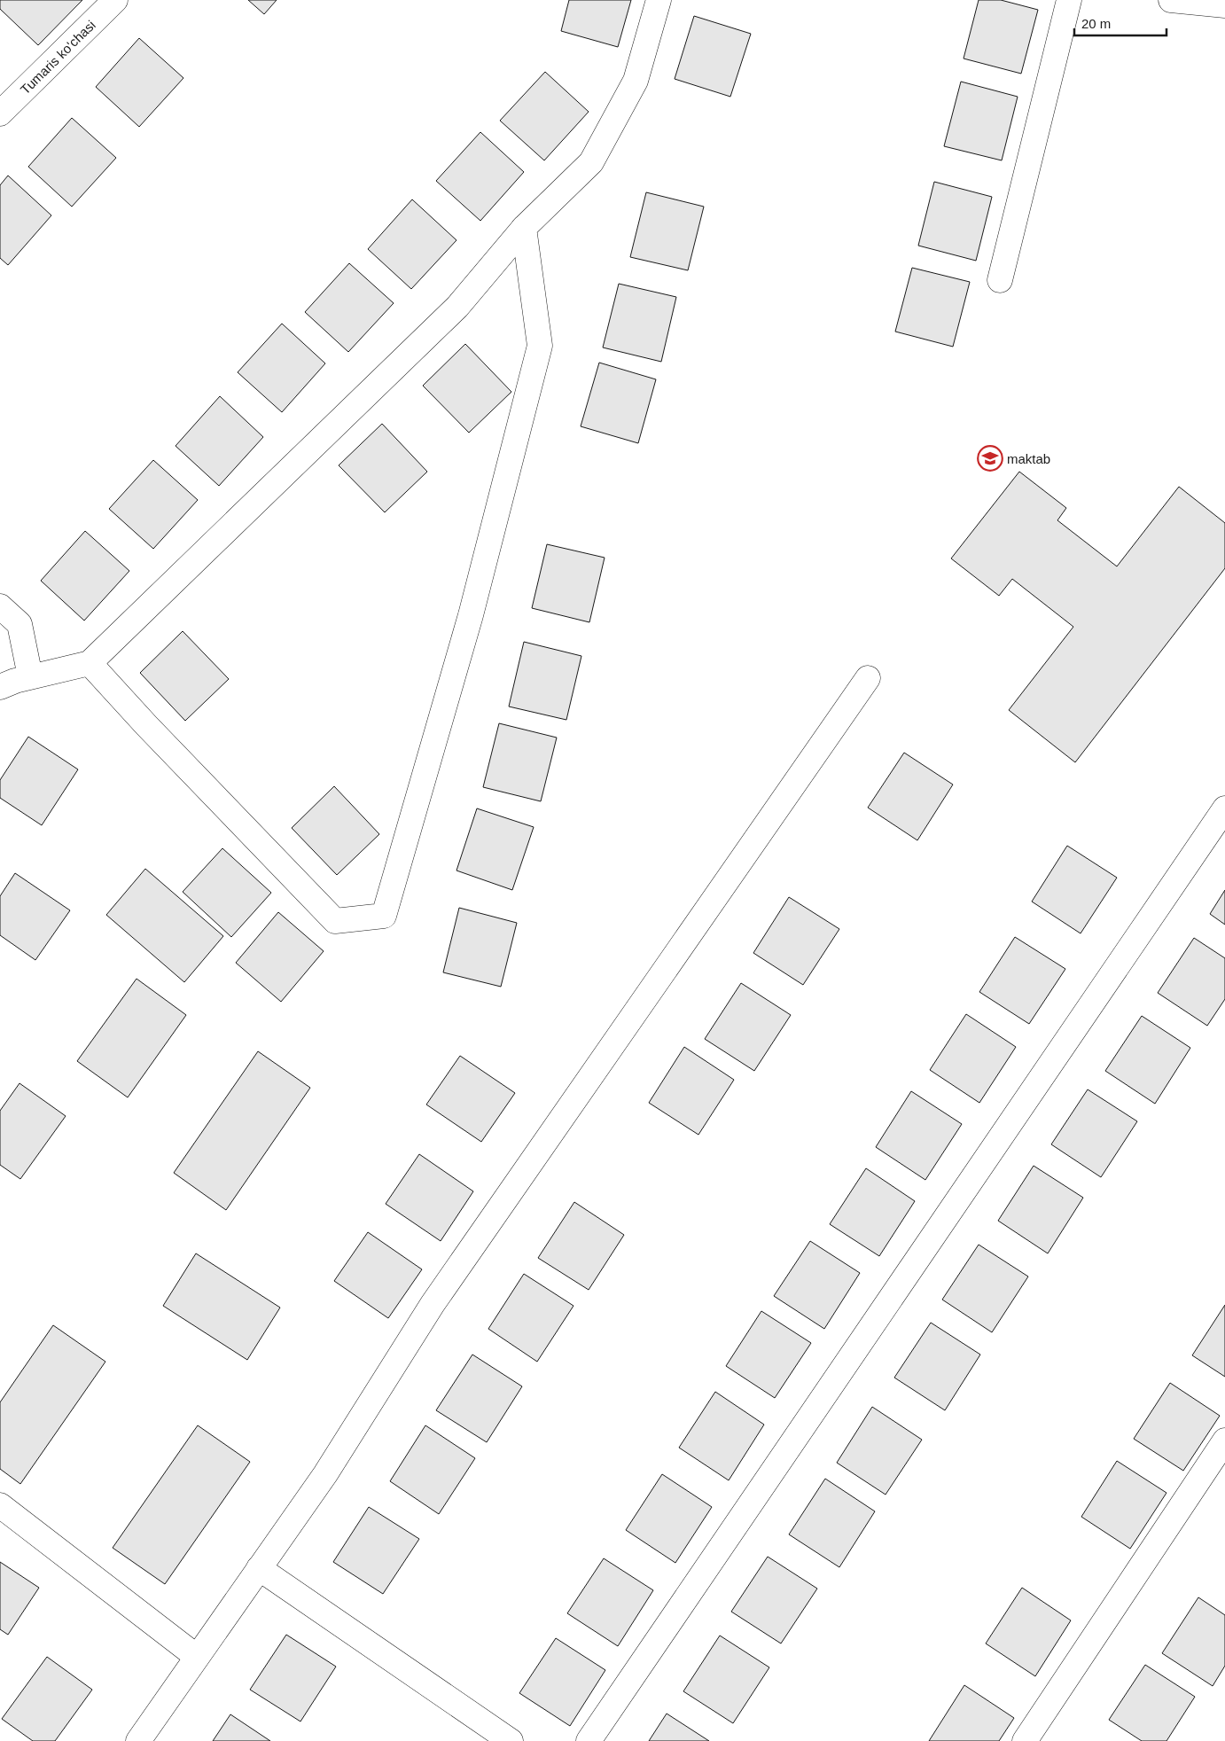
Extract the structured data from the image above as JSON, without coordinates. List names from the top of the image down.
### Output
{
  "streets": {
    "street": ["Tumaris ko'chasi"]
  },
  "places": {
    "school or university": ["maktab"]
  },
  "scale_bar": "20 m"
}
